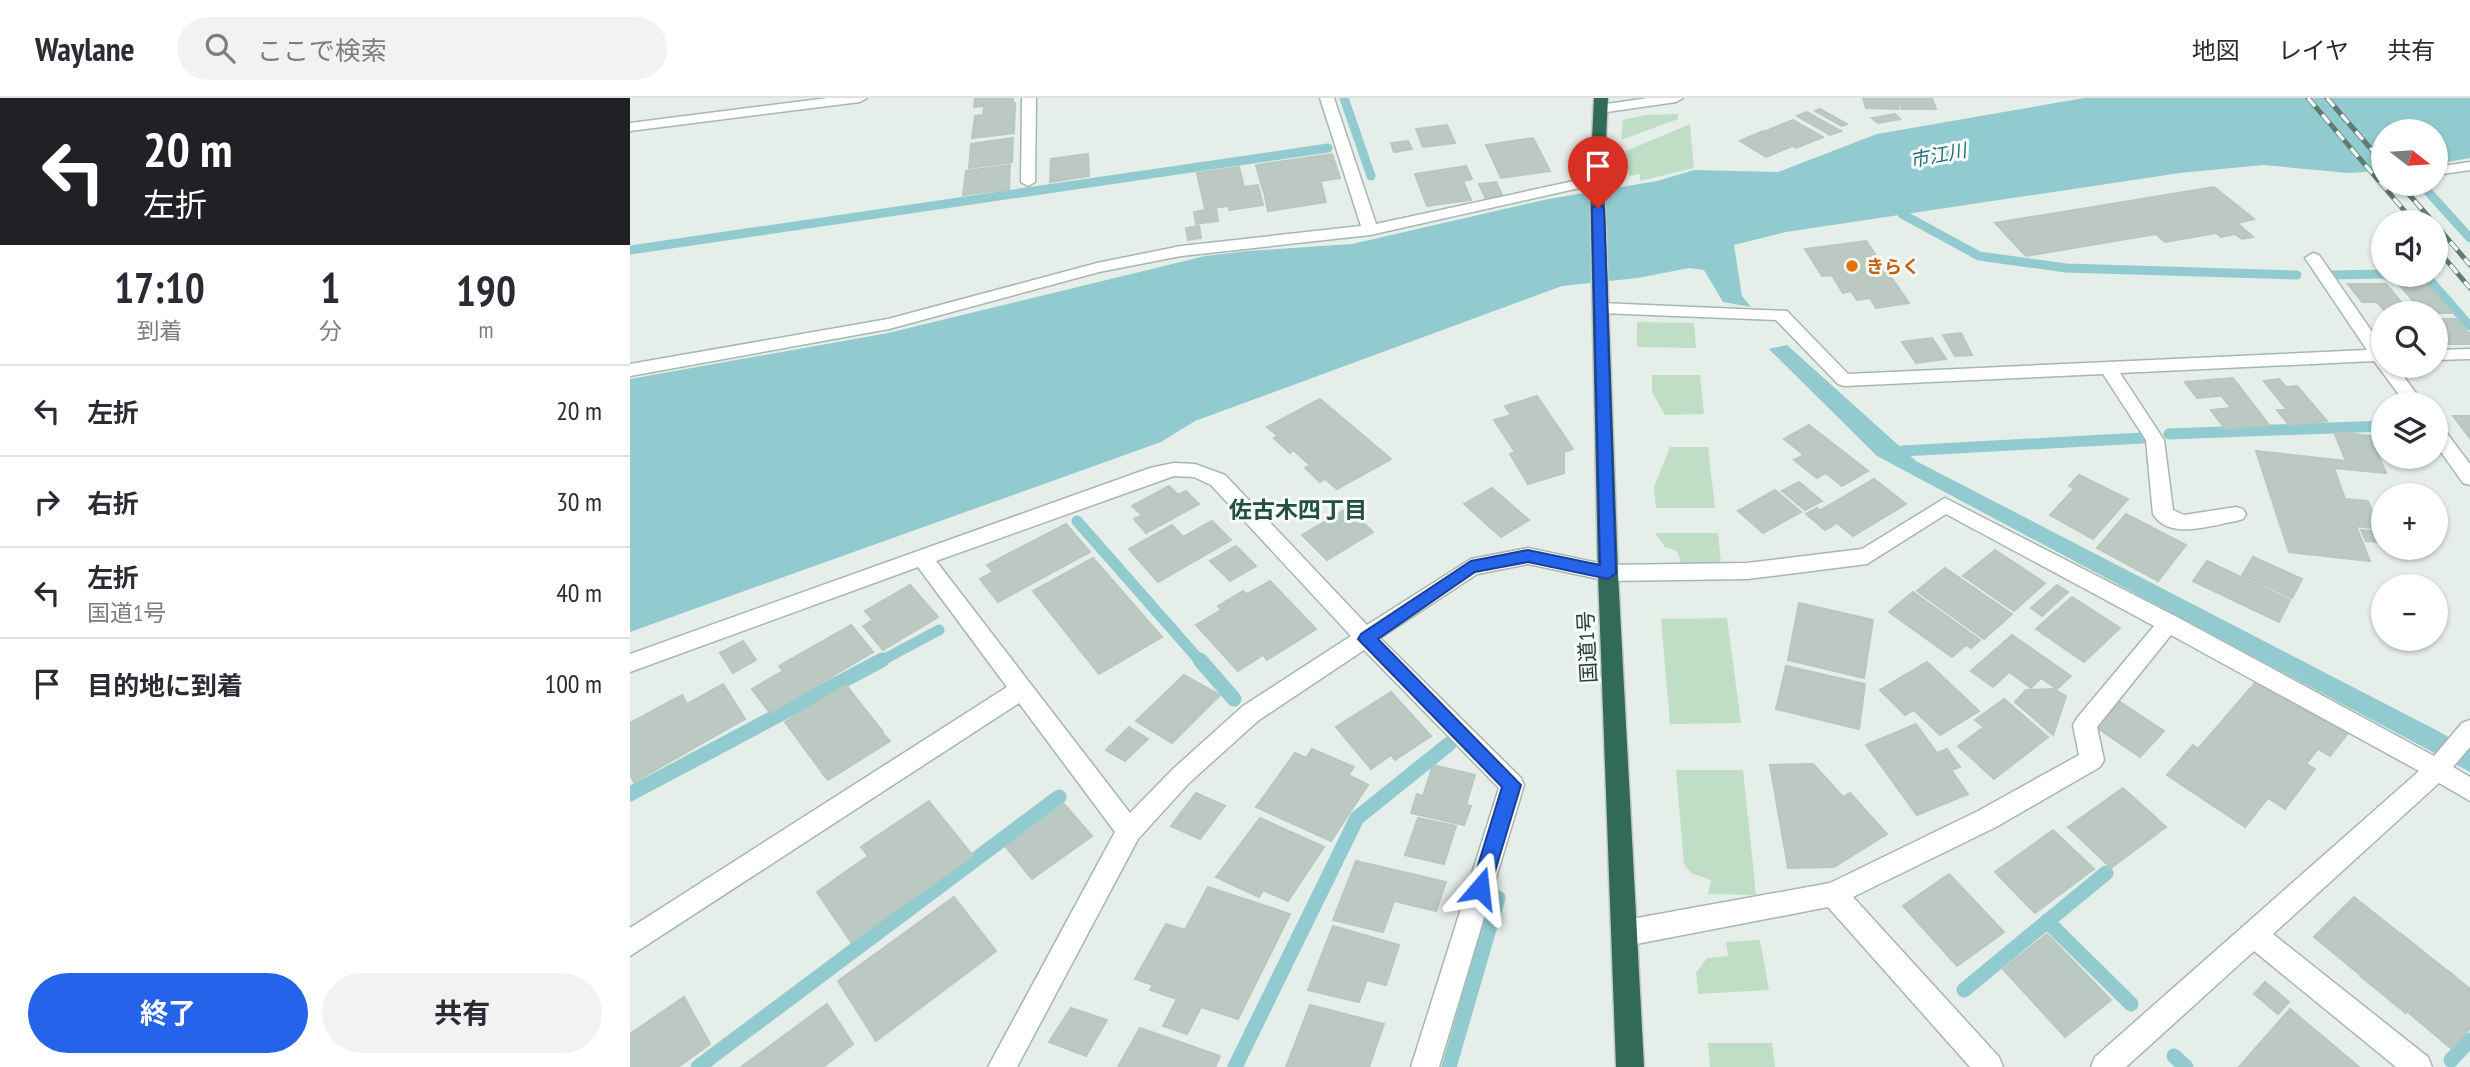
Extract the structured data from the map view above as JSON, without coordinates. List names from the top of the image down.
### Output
{
  "streets": {
    "highway": ["国道1号"]
  },
  "districts": ["佐古木四丁目"],
  "water": ["市江川"],
  "places": ["きらく"],
  "north": "right",
  "page": {
    "header": "Waylane",
    "search": "ここで検索",
    "nav": ["地図", "レイヤ", "共有"],
    "turn": ["20 m", "左折"],
    "map_buttons": ["+", "−"],
    "eta": [
      "17:10",
      "到着",
      "1",
      "分",
      "190",
      "m"
    ],
    "list": [
      {
        "name": "左折",
        "value": "20 m"
      },
      {
        "name": "右折",
        "value": "30 m"
      },
      {
        "name": "左折",
        "note": "国道1号",
        "value": "40 m"
      },
      {
        "name": "目的地に到着",
        "value": "100 m"
      }
    ],
    "buttons": ["終了", "共有"]
  }
}
